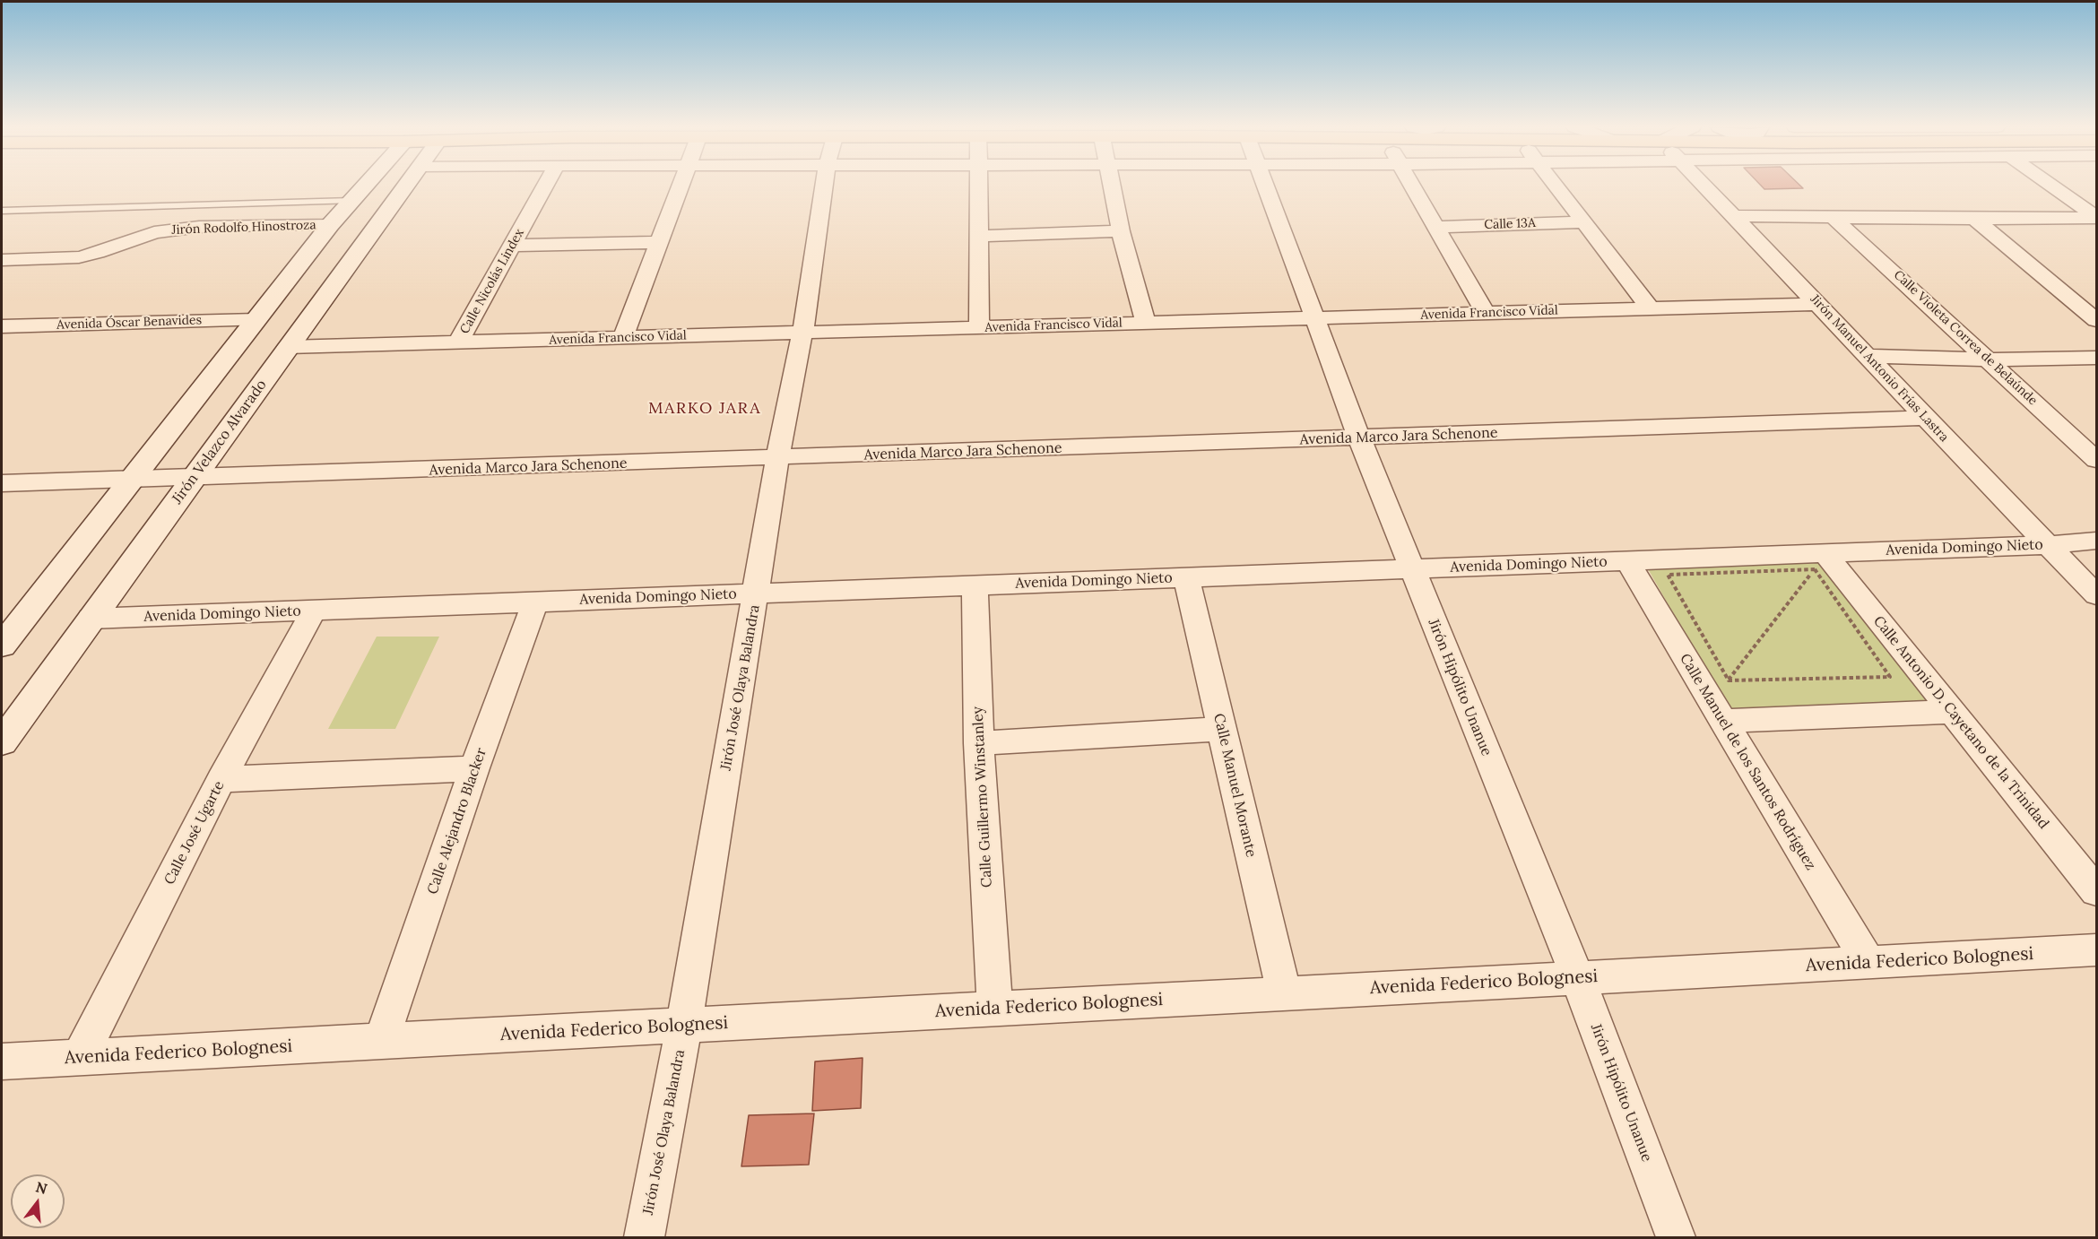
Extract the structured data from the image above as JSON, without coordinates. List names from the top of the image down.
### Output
{
  "streets": {
    "street": [
      "Calle 13A",
      "Jirón Rodolfo Hinostroza",
      "Calle Nicolás Lindex",
      "Avenida Francisco Vidal",
      "Avenida Óscar Benavides",
      "Calle Violeta Correa de Belaúnde",
      "Jirón Manuel Antonio Frías Lastra",
      "Avenida Marco Jara Schenone",
      "Jirón Velazco Alvarado",
      "Avenida Domingo Nieto",
      "Jirón José Olaya Balandra",
      "Jirón Hipólito Unanue",
      "Calle Antonio D. Cayetano de la Trinidad",
      "Calle Manuel de los Santos Rodríguez",
      "Calle Manuel Morante",
      "Calle Guillermo Winstanley",
      "Calle Alejandro Blacker",
      "Calle José Ugarte",
      "Avenida Federico Bolognesi"
    ]
  },
  "crossings": [
    ["Calle Nicolás Lindex", "Avenida Francisco Vidal"],
    ["Avenida Francisco Vidal", "Jirón Manuel Antonio Frías Lastra"],
    ["Avenida Francisco Vidal", "Jirón Velazco Alvarado"],
    ["Avenida Francisco Vidal", "Jirón José Olaya Balandra"],
    ["Avenida Francisco Vidal", "Jirón Hipólito Unanue"],
    ["Jirón Manuel Antonio Frías Lastra", "Avenida Marco Jara Schenone"],
    ["Jirón Manuel Antonio Frías Lastra", "Avenida Domingo Nieto"],
    ["Avenida Marco Jara Schenone", "Jirón Velazco Alvarado"],
    ["Avenida Marco Jara Schenone", "Jirón José Olaya Balandra"],
    ["Avenida Marco Jara Schenone", "Jirón Hipólito Unanue"],
    ["Jirón Velazco Alvarado", "Avenida Domingo Nieto"],
    ["Avenida Domingo Nieto", "Jirón José Olaya Balandra"],
    ["Avenida Domingo Nieto", "Jirón Hipólito Unanue"],
    ["Avenida Domingo Nieto", "Calle Antonio D. Cayetano de la Trinidad"],
    ["Avenida Domingo Nieto", "Calle Manuel de los Santos Rodríguez"],
    ["Avenida Domingo Nieto", "Calle Manuel Morante"],
    ["Avenida Domingo Nieto", "Calle Guillermo Winstanley"],
    ["Avenida Domingo Nieto", "Calle Alejandro Blacker"],
    ["Avenida Domingo Nieto", "Calle José Ugarte"],
    ["Jirón José Olaya Balandra", "Avenida Federico Bolognesi"],
    ["Jirón Hipólito Unanue", "Avenida Federico Bolognesi"],
    ["Calle Manuel de los Santos Rodríguez", "Avenida Federico Bolognesi"],
    ["Calle Manuel Morante", "Avenida Federico Bolognesi"],
    ["Calle Guillermo Winstanley", "Avenida Federico Bolognesi"],
    ["Calle Alejandro Blacker", "Avenida Federico Bolognesi"],
    ["Calle José Ugarte", "Avenida Federico Bolognesi"]
  ],
  "districts": ["MARKO JARA"],
  "north": "top"
}
